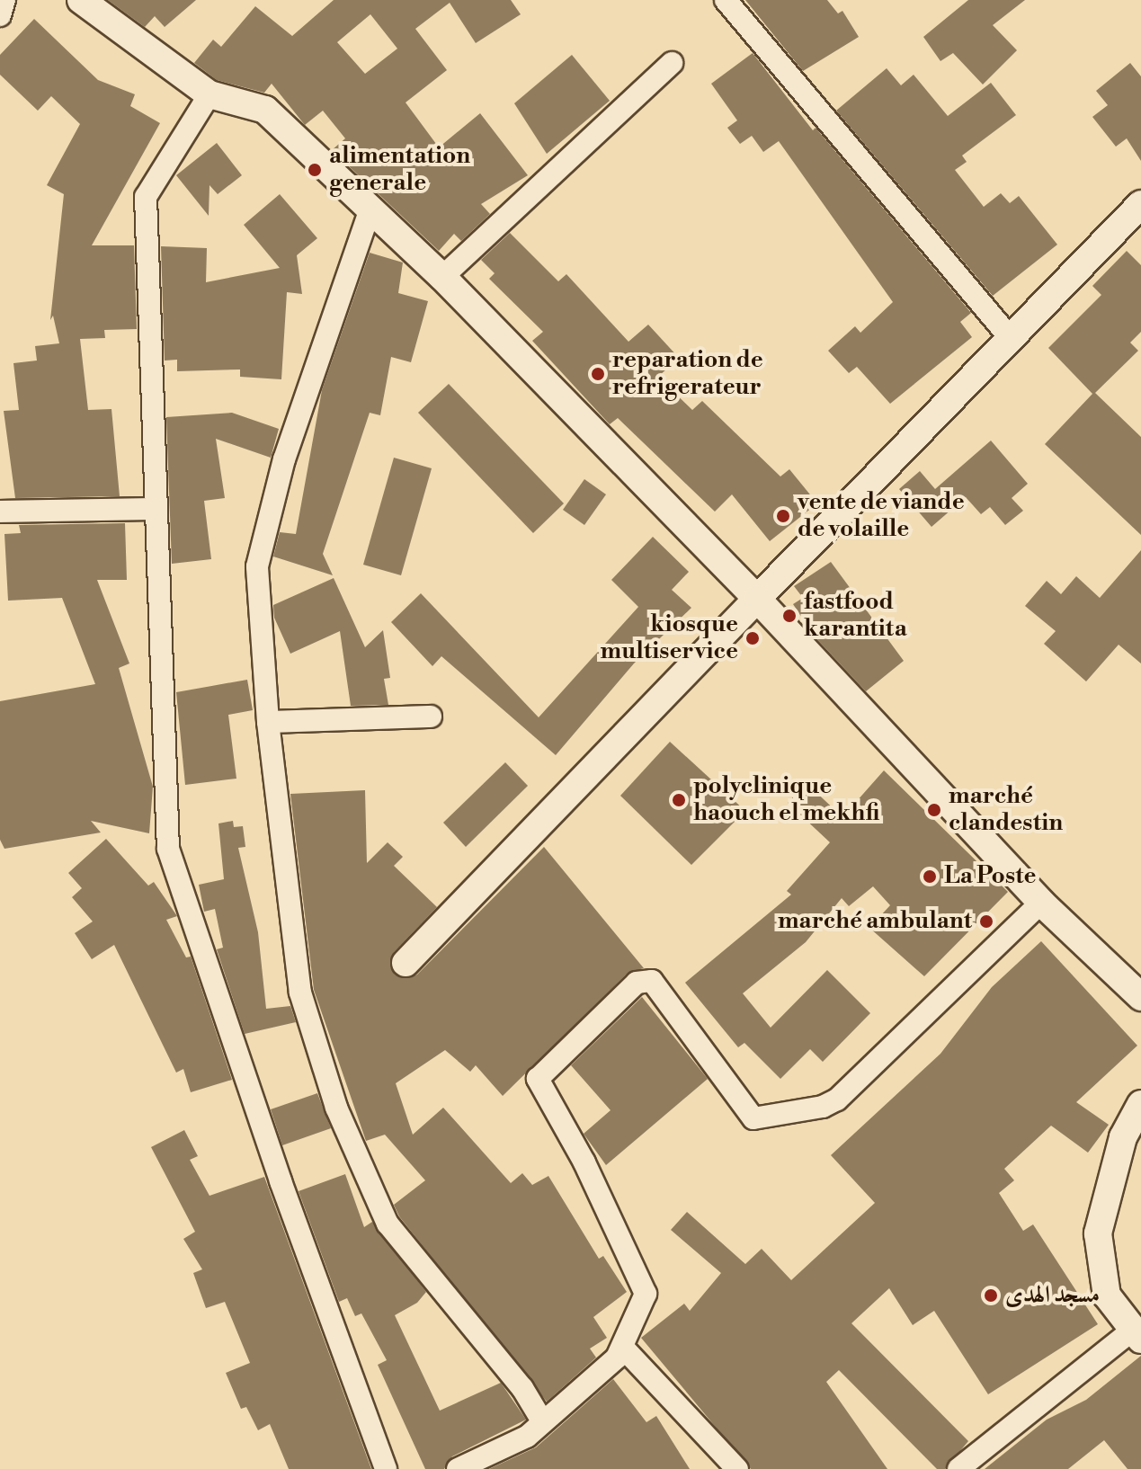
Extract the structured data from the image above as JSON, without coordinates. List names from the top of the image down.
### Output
{
  "places": [
    "alimentation generale",
    "reparation de refrigerateur",
    "vente de viande de volaille",
    "fastfood karantita",
    "kiosque multiservice",
    "polyclinique haouch el mekhfi",
    "marché clandestin",
    "La Poste",
    "marché ambulant",
    "مسجد الهدى"
  ]
}
